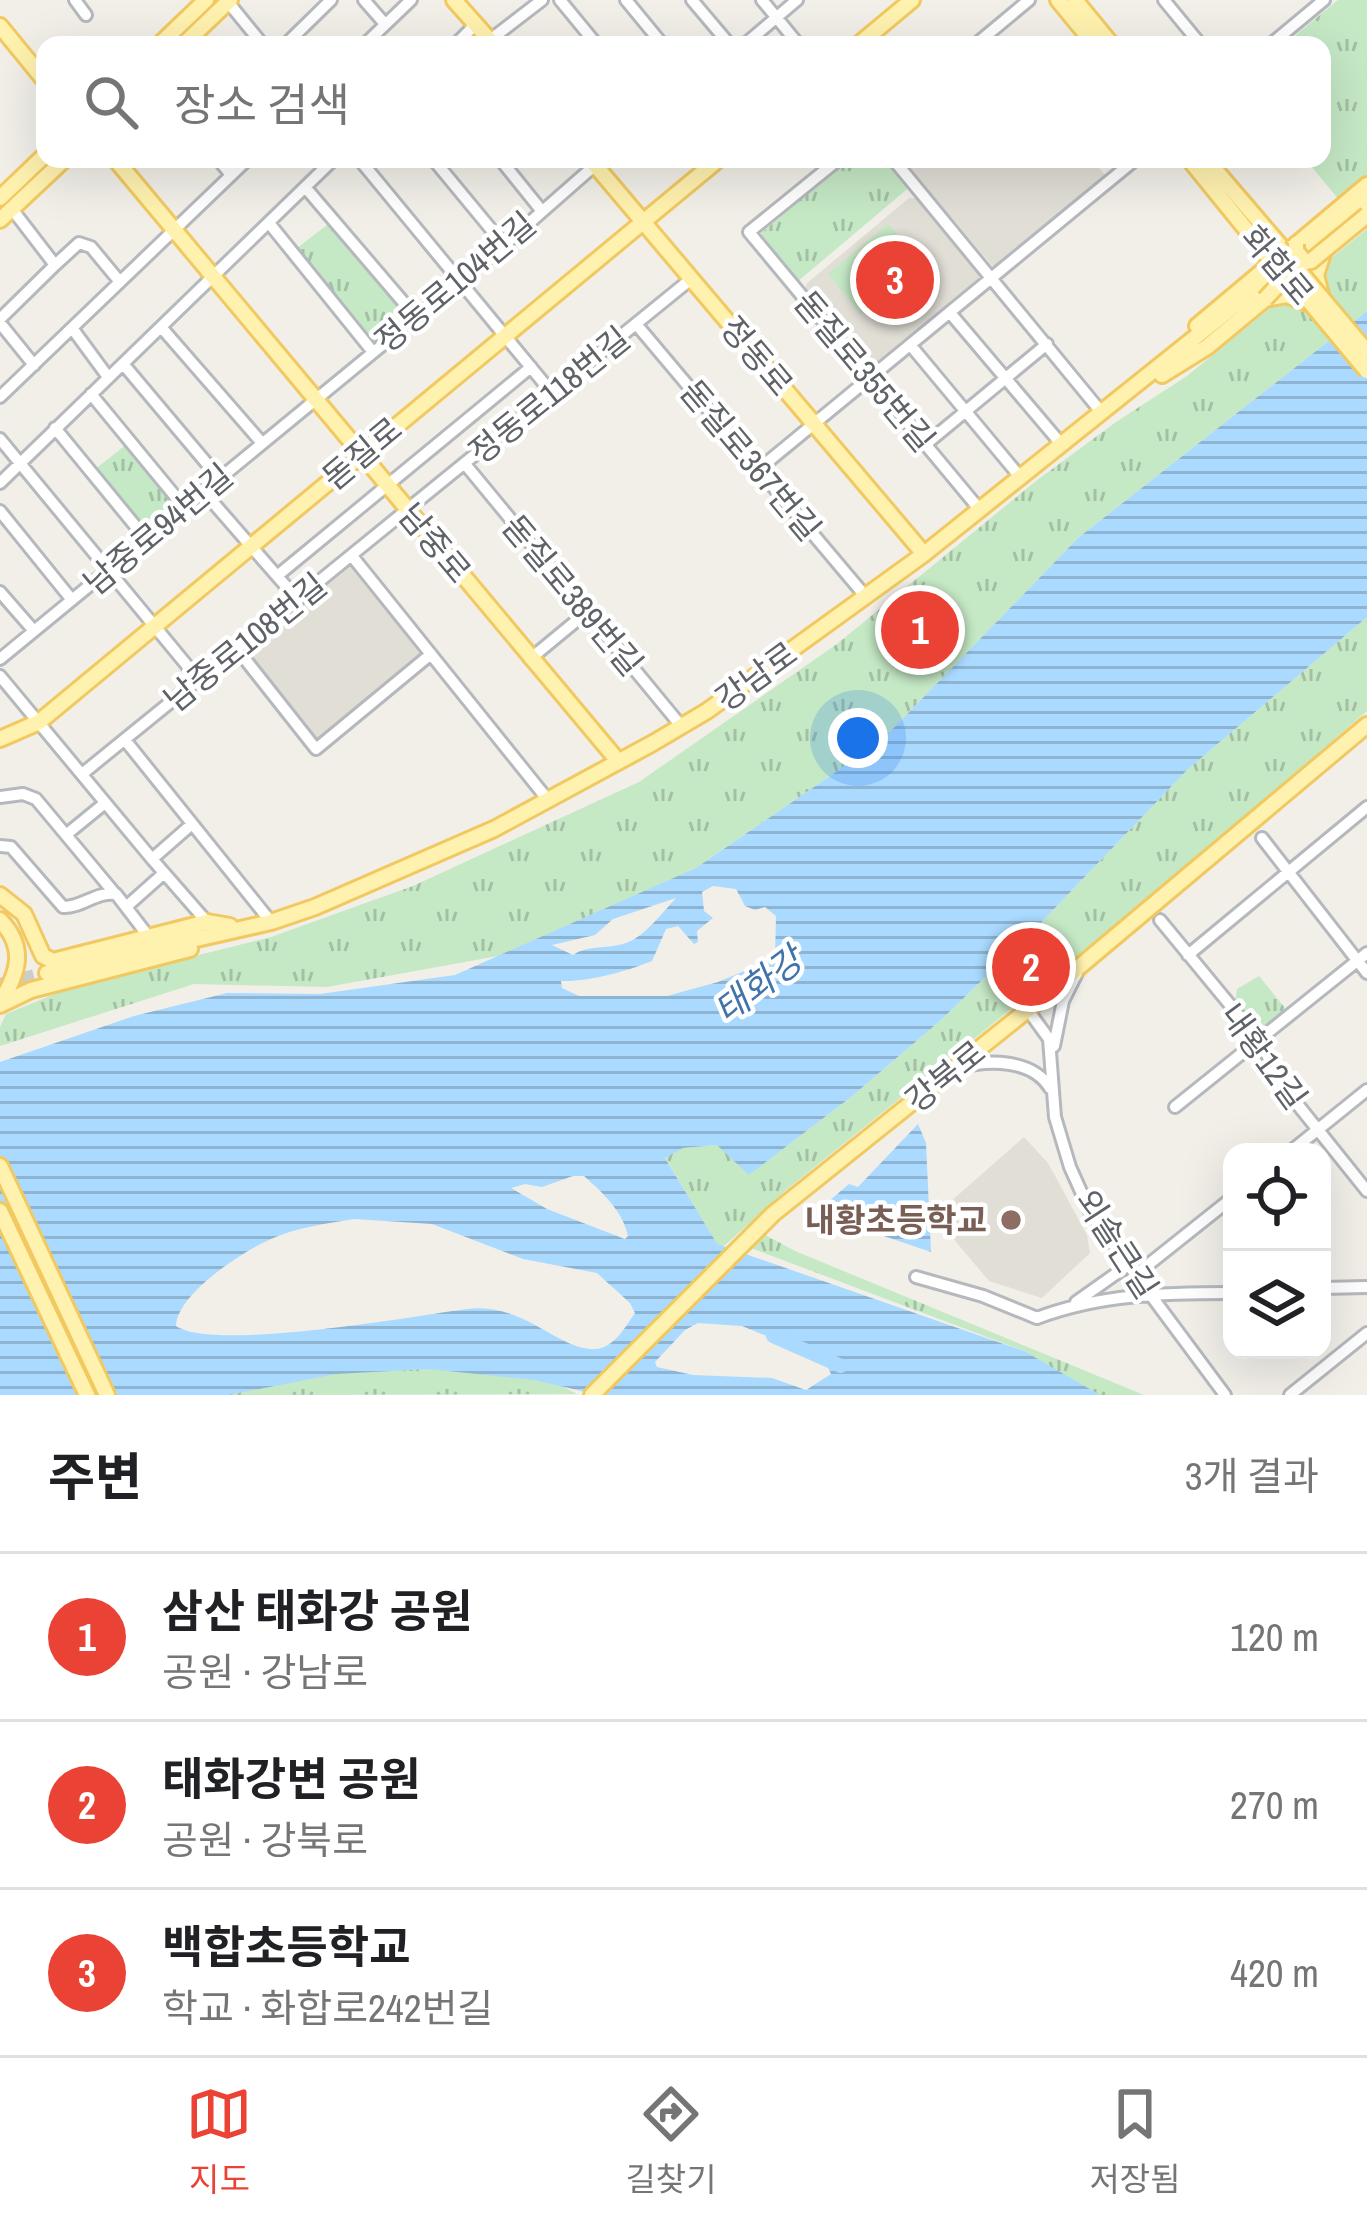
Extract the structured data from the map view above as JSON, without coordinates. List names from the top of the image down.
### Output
{
  "streets": {
    "main road": [
      "화합로",
      "정동로",
      "돋질로",
      "남중로",
      "강남로",
      "강북로"
    ],
    "street": [
      "정동로104번길",
      "돋질로355번길",
      "정동로118번길",
      "돋질로367번길",
      "남중로94번길",
      "돋질로389번길",
      "남중로108번길",
      "내황12길",
      "외솔큰길"
    ]
  },
  "crossings": [
    ["정동로104번길", "남중로94번길"],
    ["정동로104번길", "남중로"],
    ["정동로", "정동로118번길"],
    ["정동로", "돋질로"],
    ["정동로", "강남로"],
    ["돋질로355번길", "강남로"],
    ["정동로118번길", "돋질로367번길"],
    ["정동로118번길", "남중로"],
    ["정동로118번길", "돋질로389번길"],
    ["정동로118번길", "남중로108번길"],
    ["돋질로", "남중로"],
    ["돋질로367번길", "강남로"],
    ["남중로94번길", "남중로"],
    ["남중로", "남중로108번길"],
    ["남중로", "강남로"],
    ["돋질로389번길", "강남로"],
    ["강북로", "외솔큰길"]
  ],
  "water": ["태화강"],
  "places": ["내황초등학교"],
  "page": {
    "search": "장소 검색",
    "pins": ["3", "1", "2"],
    "heading": ["주변", "3개 결과"],
    "list": [
      {
        "mark": "1",
        "name": "삼산 태화강 공원",
        "note": "공원 · 강남로",
        "value": "120 m"
      },
      {
        "mark": "2",
        "name": "태화강변 공원",
        "note": "공원 · 강북로",
        "value": "270 m"
      },
      {
        "mark": "3",
        "name": "백합초등학교",
        "note": "학교 · 화합로242번길",
        "value": "420 m"
      }
    ],
    "nav": ["지도", "길찾기", "저장됨"]
  }
}
